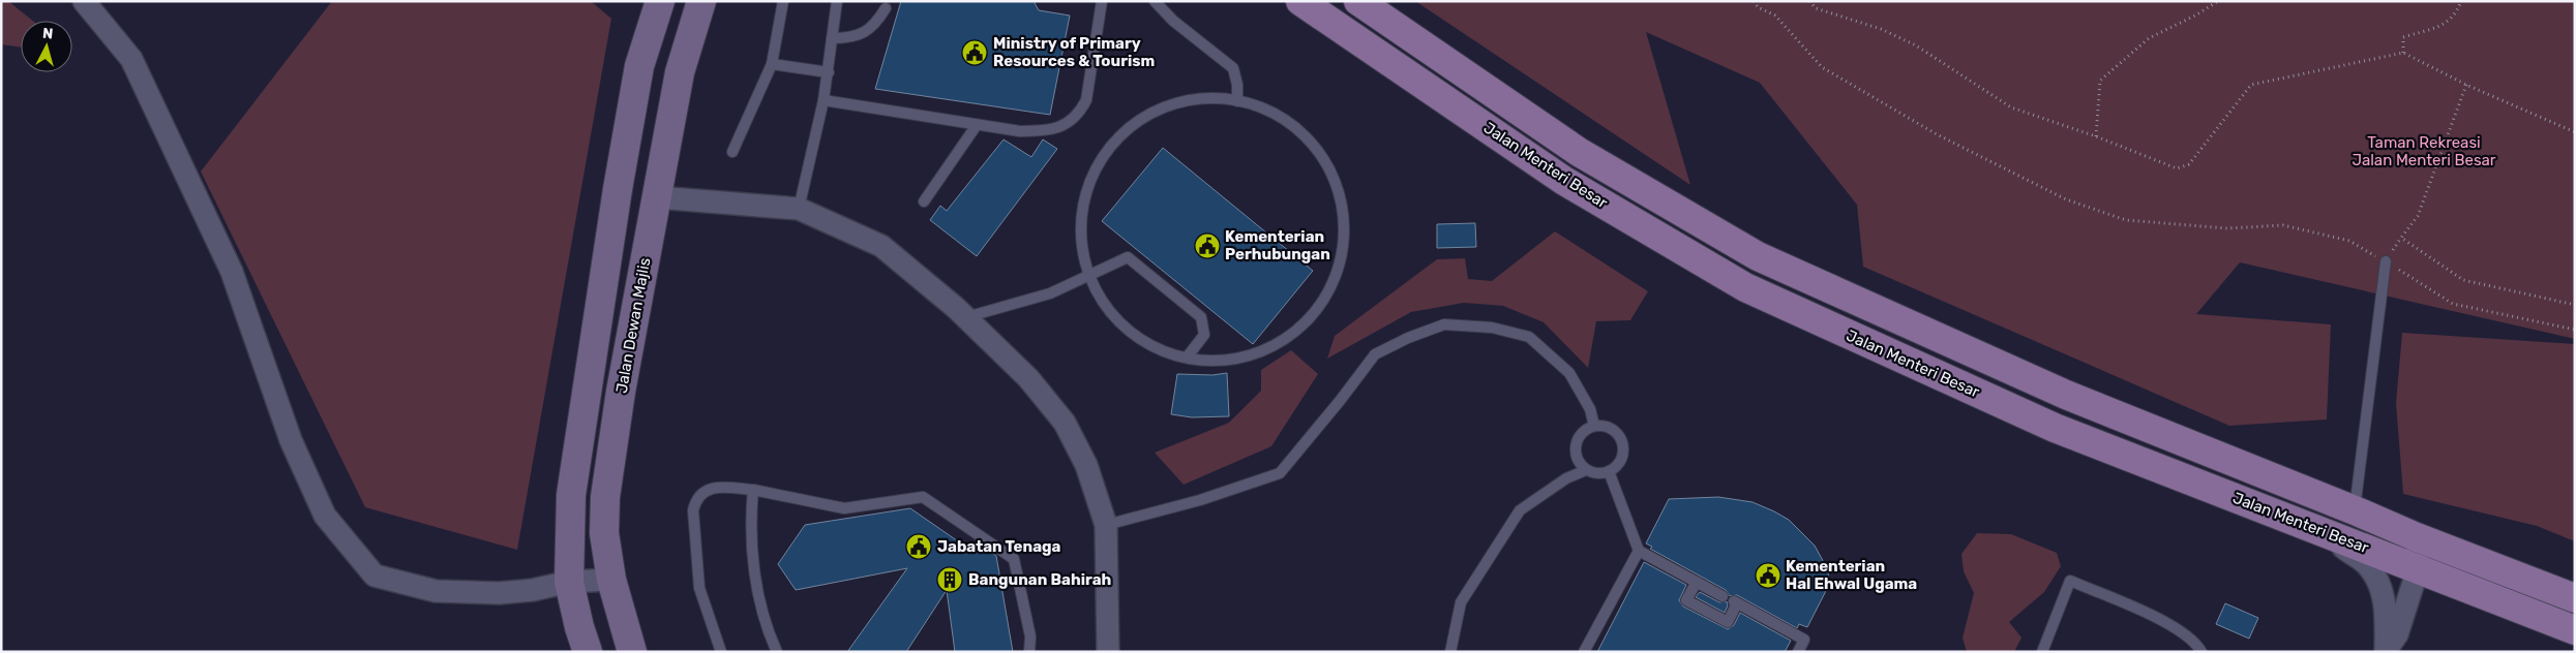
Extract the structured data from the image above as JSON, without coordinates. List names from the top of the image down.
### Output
{
  "streets": {
    "main road": ["Jalan Menteri Besar"],
    "street": ["Jalan Dewan Majlis"]
  },
  "parks": ["Taman Rekreasi Jalan Menteri Besar"],
  "places": {
    "public building": [
      "Ministry of Primary Resources & Tourism",
      "Kementerian Perhubungan",
      "Jabatan Tenaga",
      "Kementerian Hal Ehwal Ugama"
    ],
    "building": ["Bangunan Bahirah"]
  },
  "north": "top"
}
